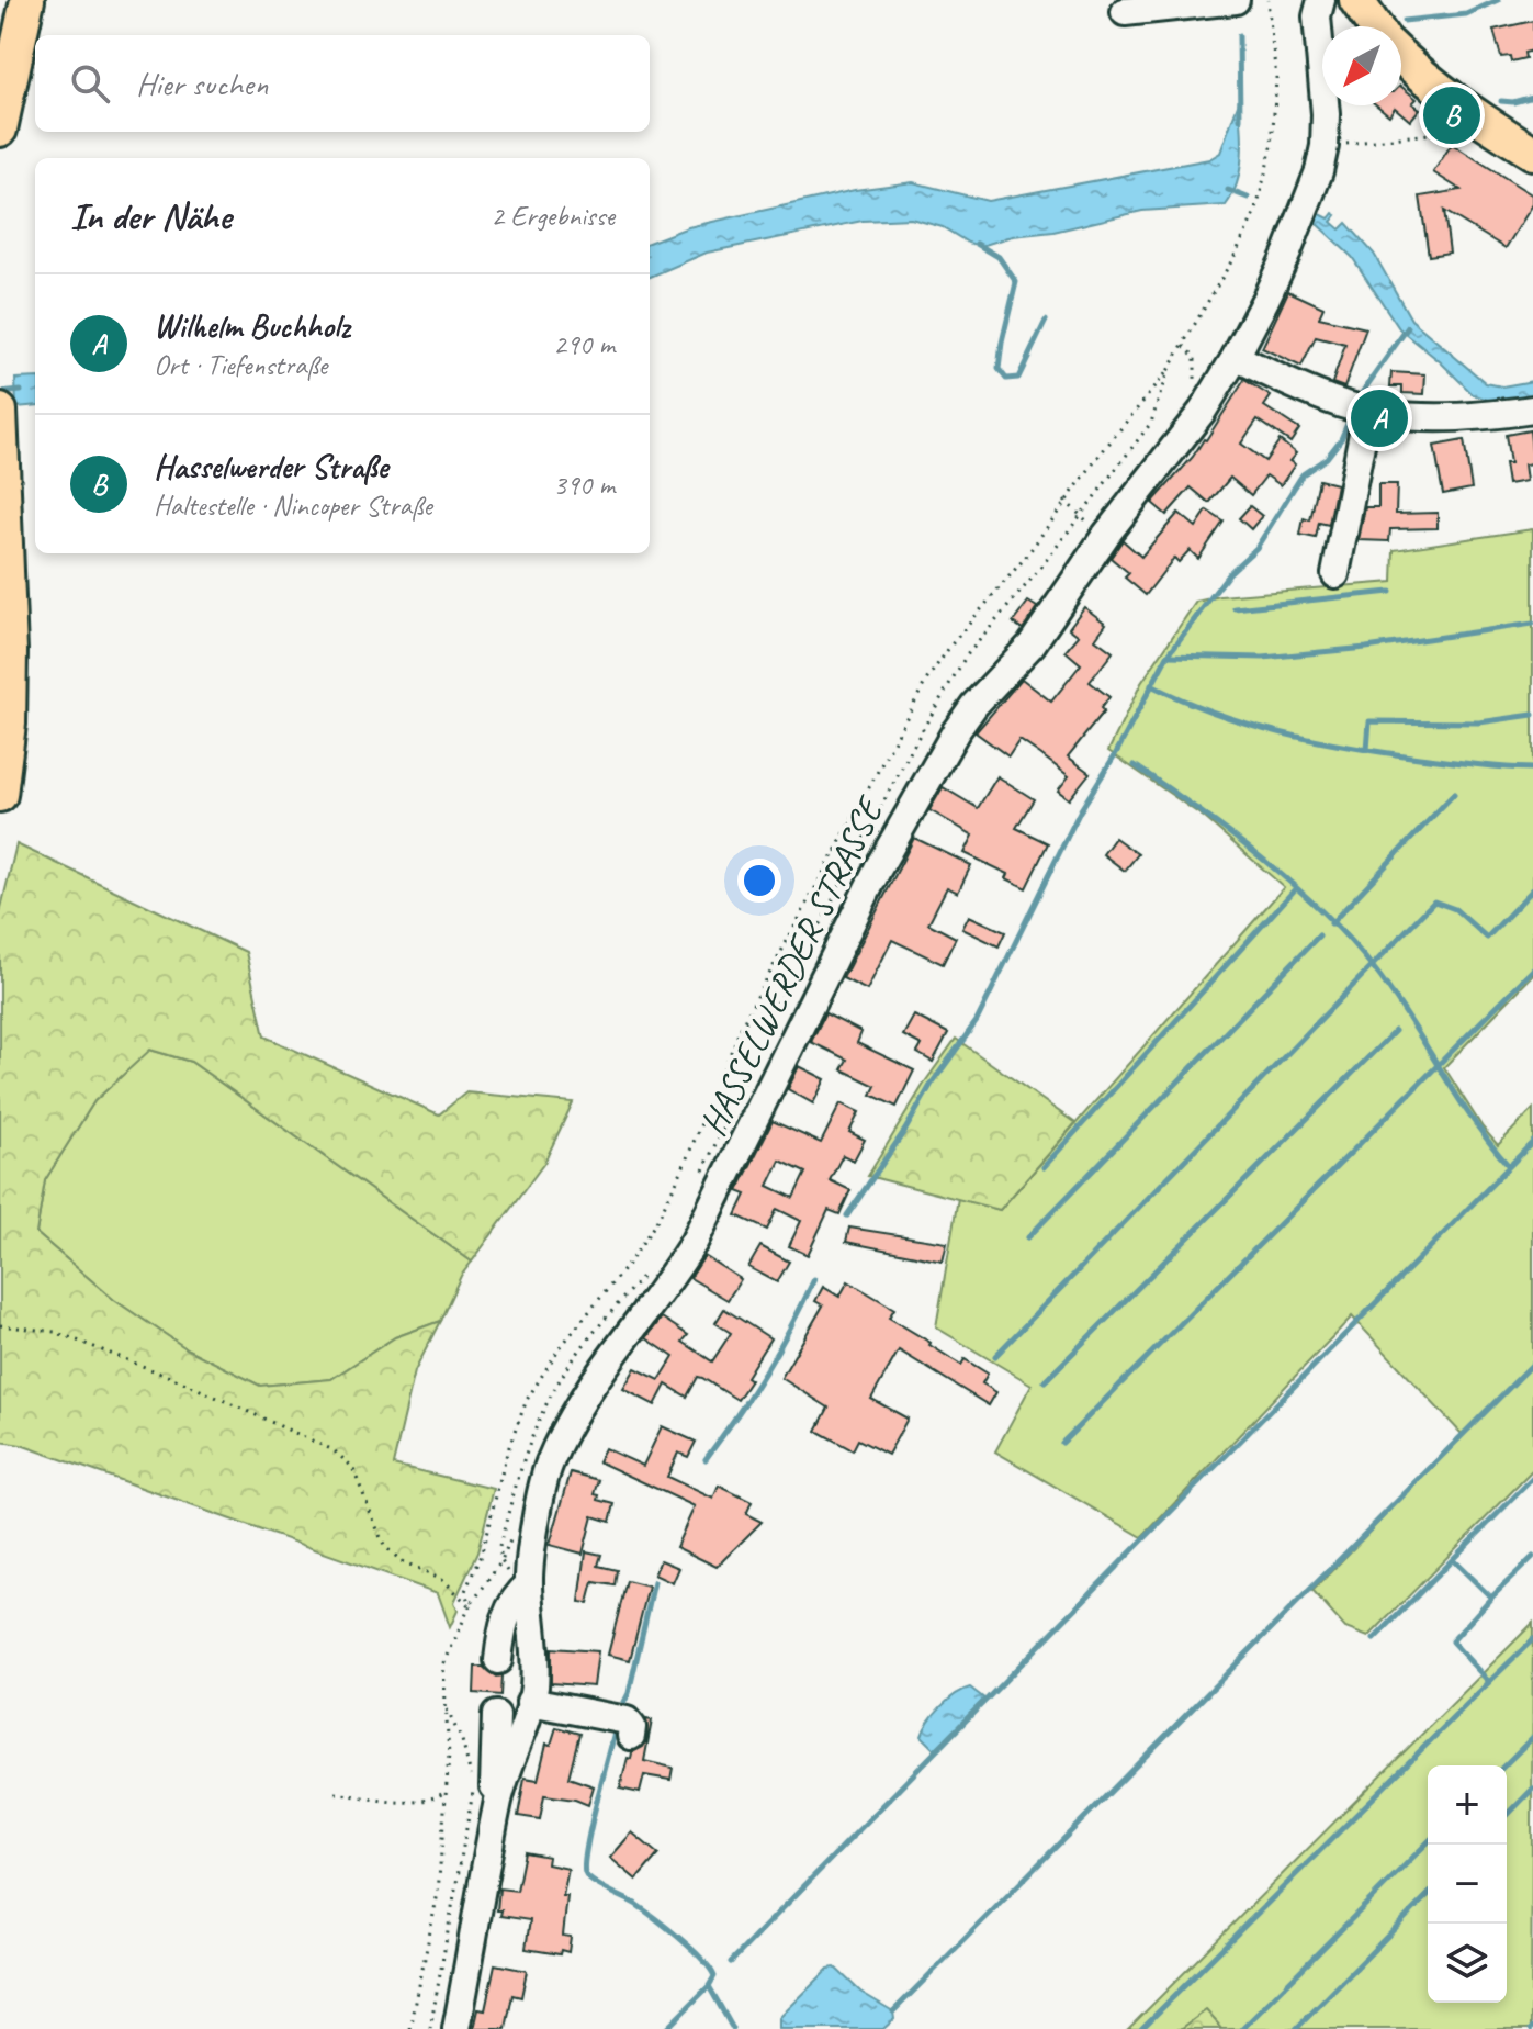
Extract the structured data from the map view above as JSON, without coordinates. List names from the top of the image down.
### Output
{
  "streets": {
    "street": ["HASSELWERDER STRASSE"]
  },
  "north": "bottom left",
  "page": {
    "search": "Hier suchen",
    "pins": ["B", "A"],
    "heading": ["In der Nähe", "2 Ergebnisse"],
    "list": [
      {
        "mark": "A",
        "name": "Wilhelm Buchholz",
        "note": "Ort · Tiefenstraße",
        "value": "290 m"
      },
      {
        "mark": "B",
        "name": "Hasselwerder Straße",
        "note": "Haltestelle · Nincoper Straße",
        "value": "390 m"
      }
    ],
    "map_buttons": ["+", "−"]
  }
}
